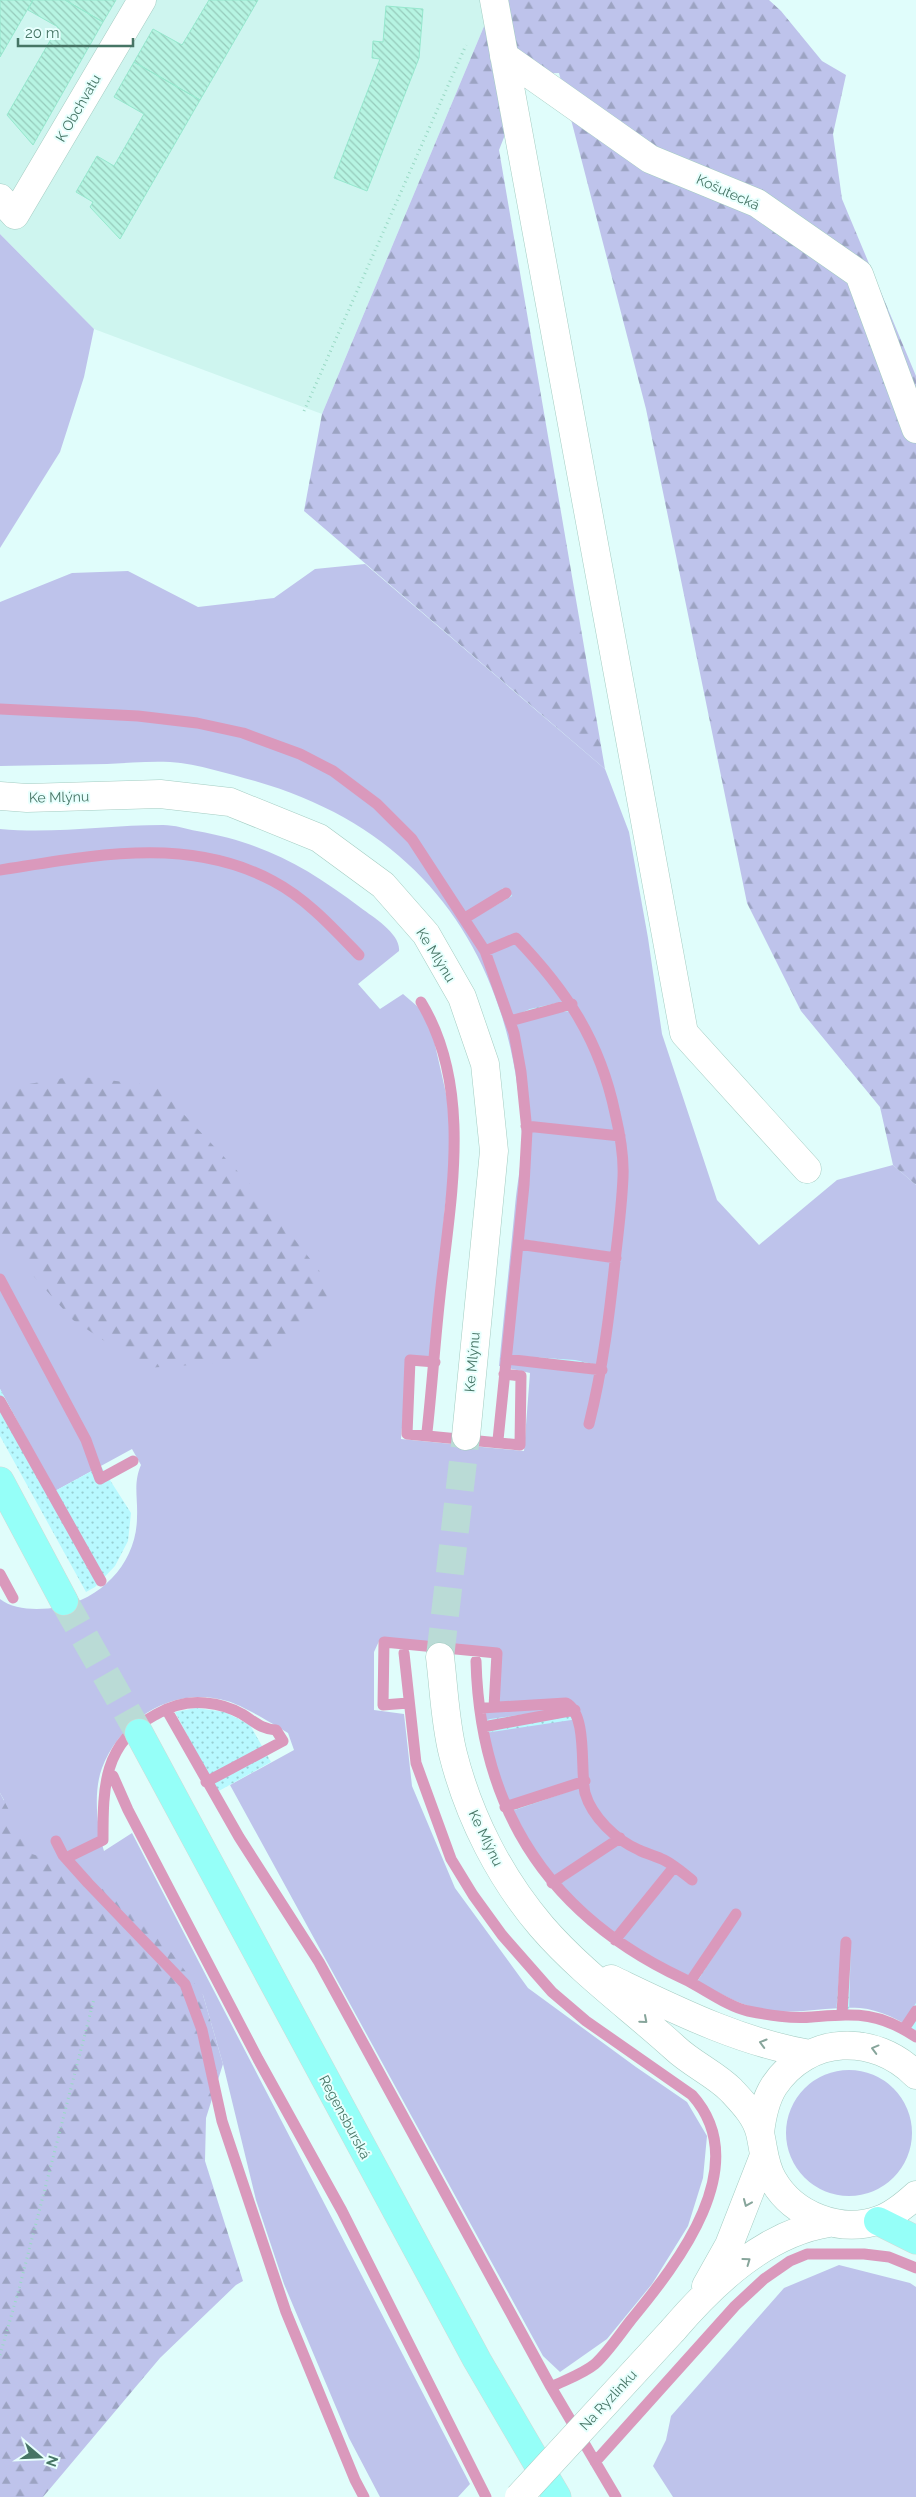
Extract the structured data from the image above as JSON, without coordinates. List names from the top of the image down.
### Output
{
  "streets": {
    "main road": ["Regensburská"],
    "street": [
      "K Obchvatu",
      "Košutecká",
      "Ke Mlýnu",
      "Na Ryzlinku"
    ]
  },
  "crossings": [
    ["Ke Mlýnu", "Na Ryzlinku"]
  ],
  "scale_bar": "20 m",
  "north": "right"
}
